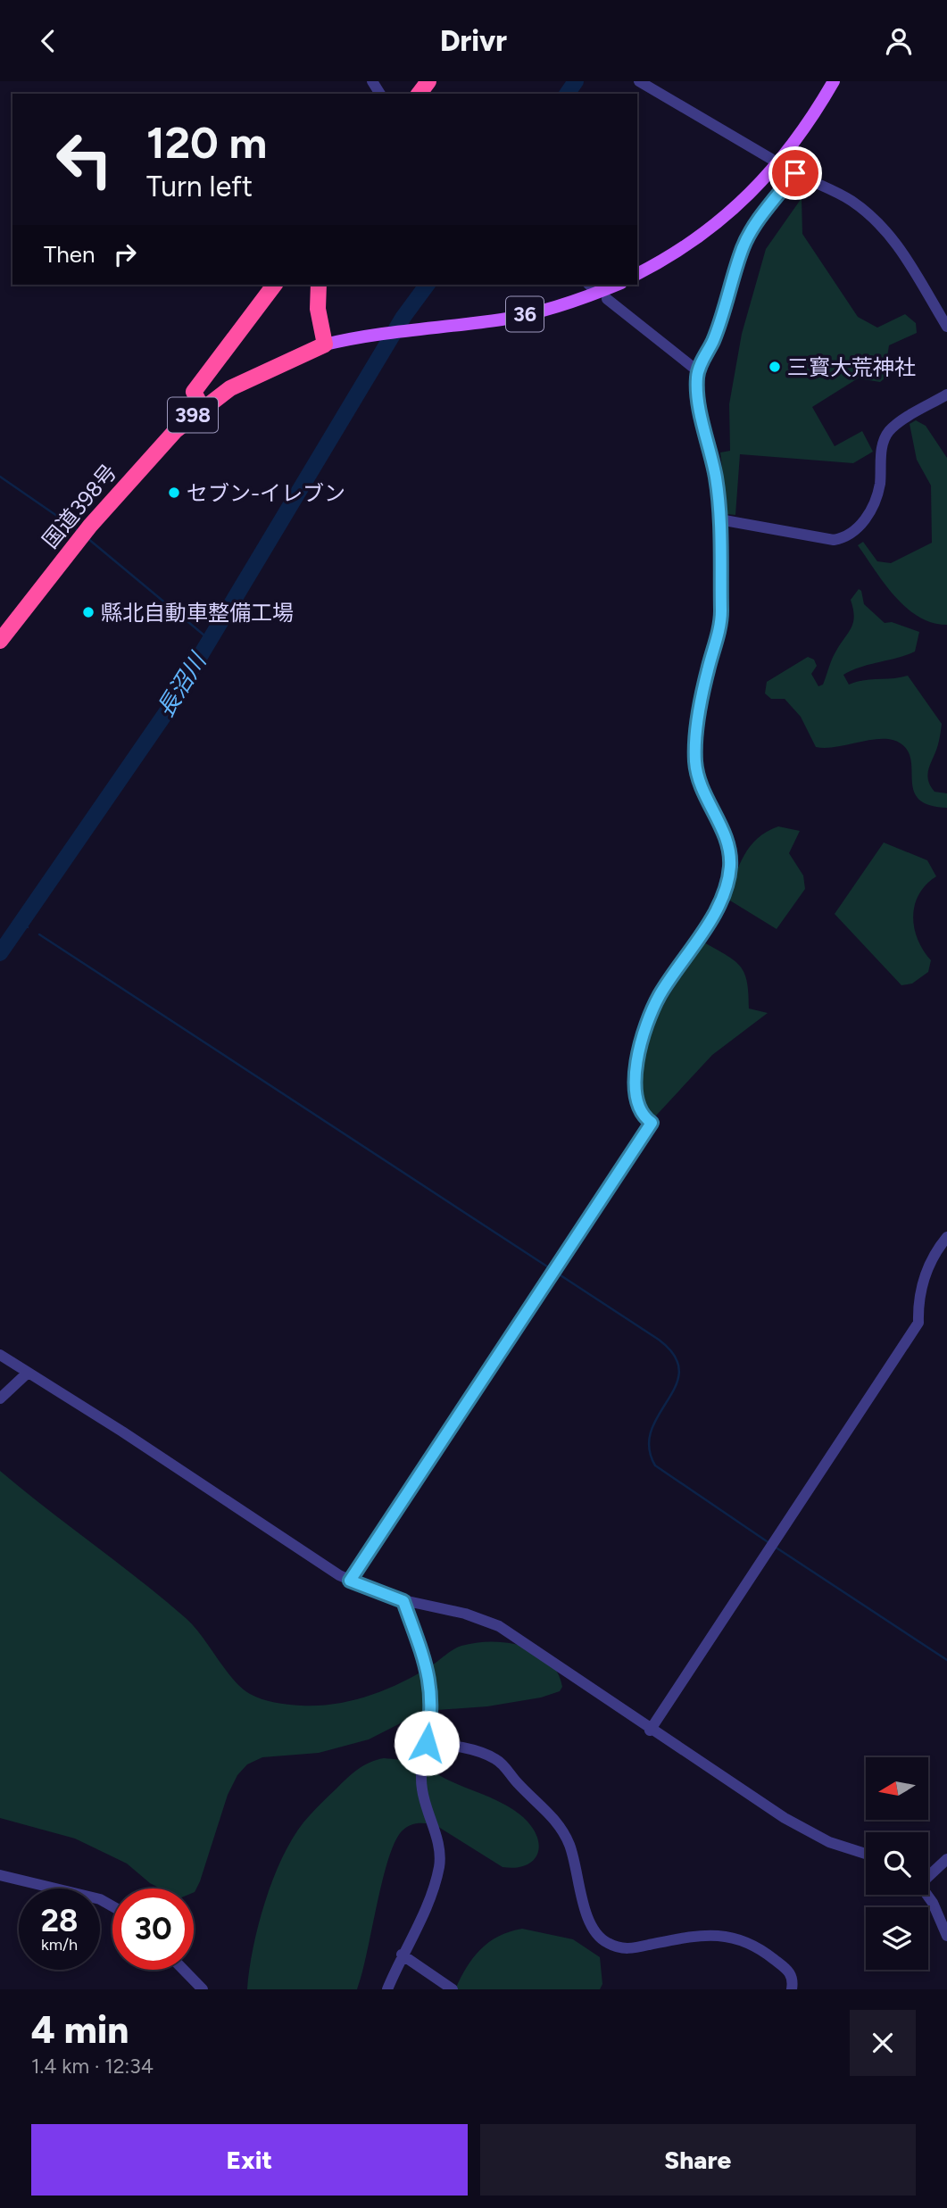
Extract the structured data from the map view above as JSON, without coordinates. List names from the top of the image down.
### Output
{
  "streets": {
    "highway": ["398", "国道398号"],
    "main road": ["36"]
  },
  "crossings": [
    ["36", "国道398号"],
    ["398", "国道398号"]
  ],
  "water": ["長沼川"],
  "places": ["三寳大荒神社", "セブン-イレブン", "縣北自動車整備工場"],
  "north": "left",
  "page": {
    "header": "Drivr",
    "turn": ["120 m", "Turn left"],
    "then": "Then",
    "speed": "28 km/h",
    "limit": "30",
    "heading": ["4 min", "1.4 km · 12:34"],
    "buttons": ["Exit", "Share"]
  }
}
